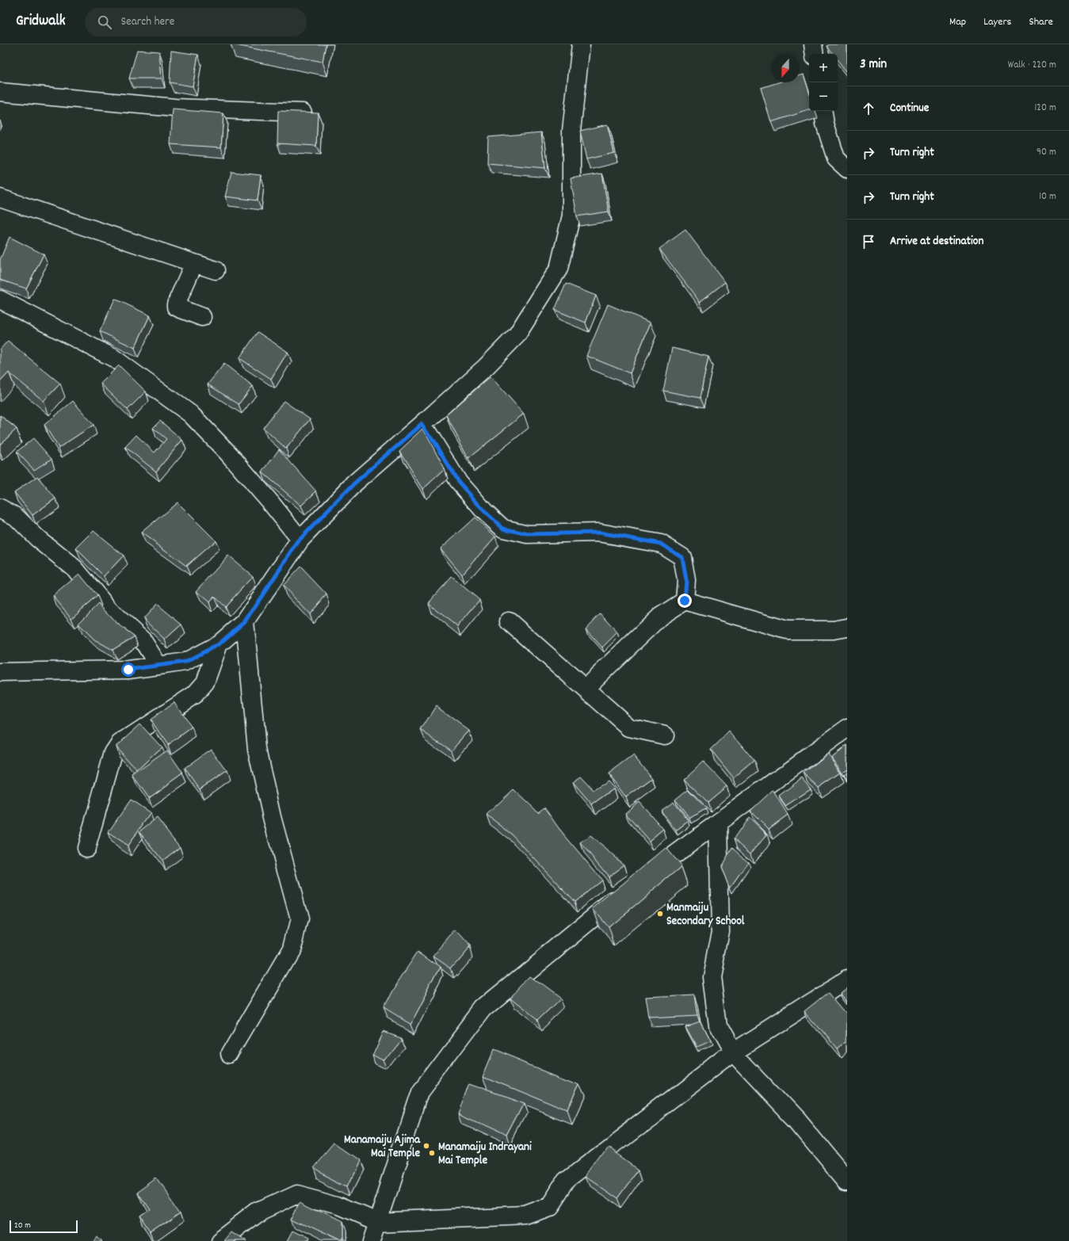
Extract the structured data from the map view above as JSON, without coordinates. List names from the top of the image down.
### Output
{
  "places": ["Manmaiju Secondary School", "Manamaiju Ajima Mai Temple", "Manamaiju Indrayani Mai Temple"],
  "scale_bar": "20 m",
  "north": "bottom",
  "page": {
    "header": "Gridwalk",
    "search": "Search here",
    "nav": ["Map", "Layers", "Share"],
    "heading": ["3 min", "Walk · 220 m"],
    "map_buttons": ["+", "−"],
    "list": [
      ["Continue", "120 m"],
      ["Turn right", "90 m"],
      ["Turn right", "10 m"],
      "Arrive at destination"
    ],
    "scale": "20 m"
  }
}
